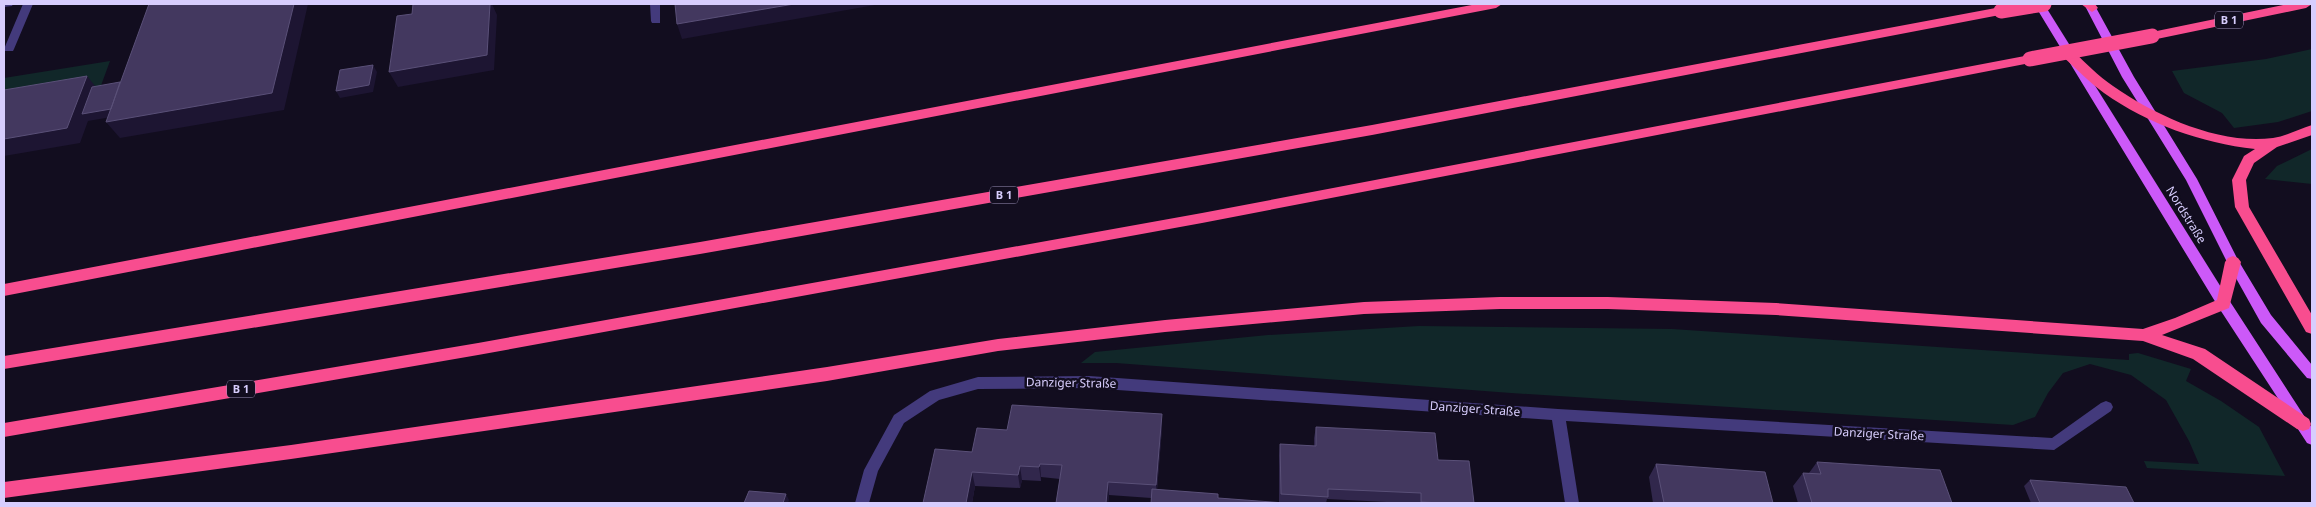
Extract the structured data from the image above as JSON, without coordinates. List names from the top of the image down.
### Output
{
  "streets": {
    "highway": ["B 1"],
    "main road": ["Nordstraße"],
    "street": ["Danziger Straße"]
  }
}
